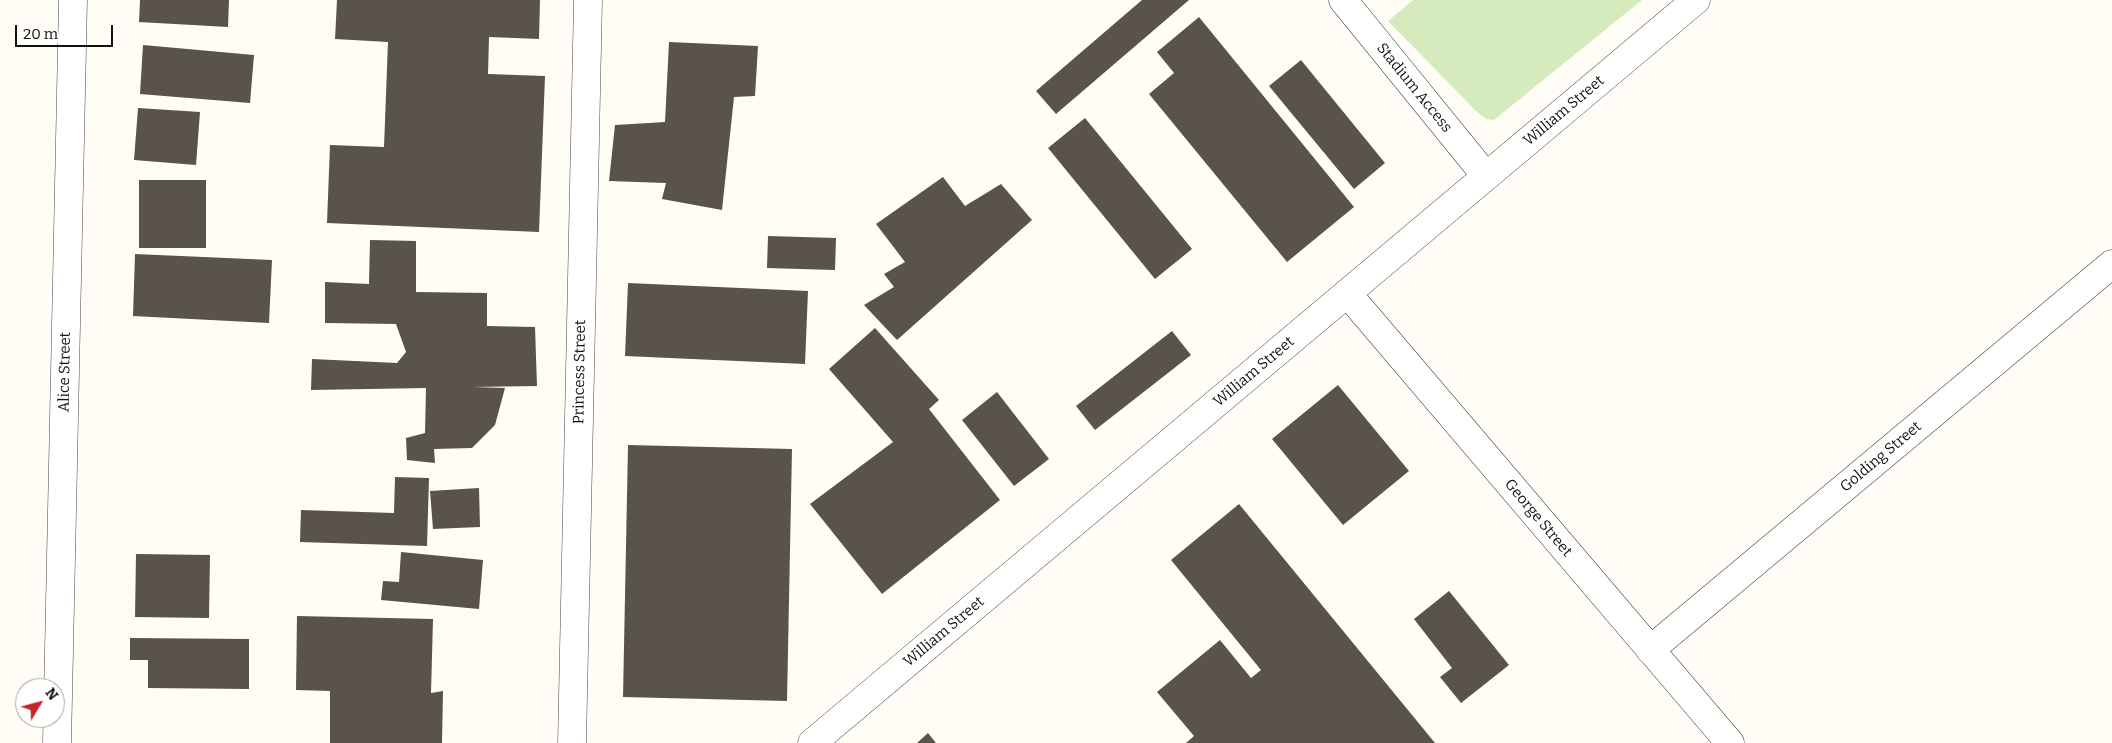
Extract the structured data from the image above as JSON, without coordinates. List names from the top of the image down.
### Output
{
  "streets": {
    "street": [
      "Stadium Access",
      "William Street",
      "Alice Street",
      "Princess Street",
      "Golding Street",
      "George Street"
    ]
  },
  "crossings": [
    ["Stadium Access", "William Street"],
    ["William Street", "George Street"],
    ["Golding Street", "George Street"]
  ],
  "scale_bar": "20 m",
  "north": "top right"
}
